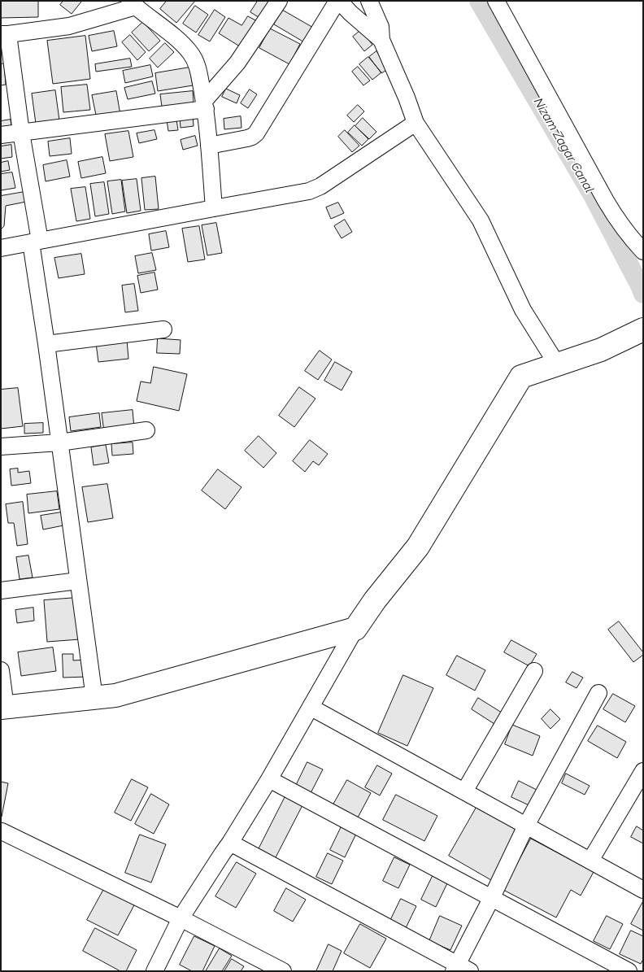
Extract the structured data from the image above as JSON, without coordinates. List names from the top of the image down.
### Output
{
  "water": ["Nizam Zagar Canal"]
}
